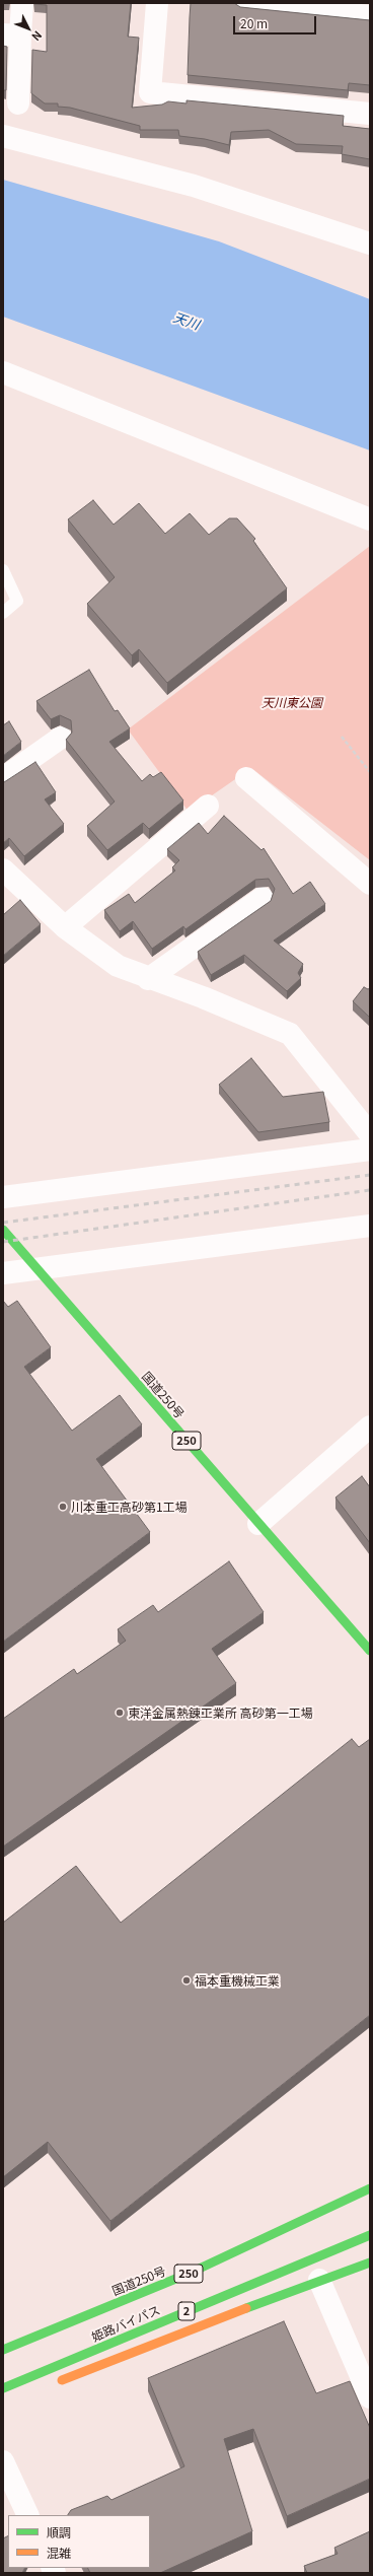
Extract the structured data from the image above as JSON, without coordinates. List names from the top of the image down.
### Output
{
  "streets": {
    "highway": [
      "国道250号",
      "250",
      "2",
      "姫路バイパス"
    ]
  },
  "water": ["天川"],
  "parks": ["天川東公園"],
  "places": ["川本重工高砂第1工場", "東洋金属熱錬工業所 高砂第一工場", "福本重機械工業"],
  "legend": ["順調", "混雑"],
  "scale_bar": "20 m",
  "north": "bottom right"
}
